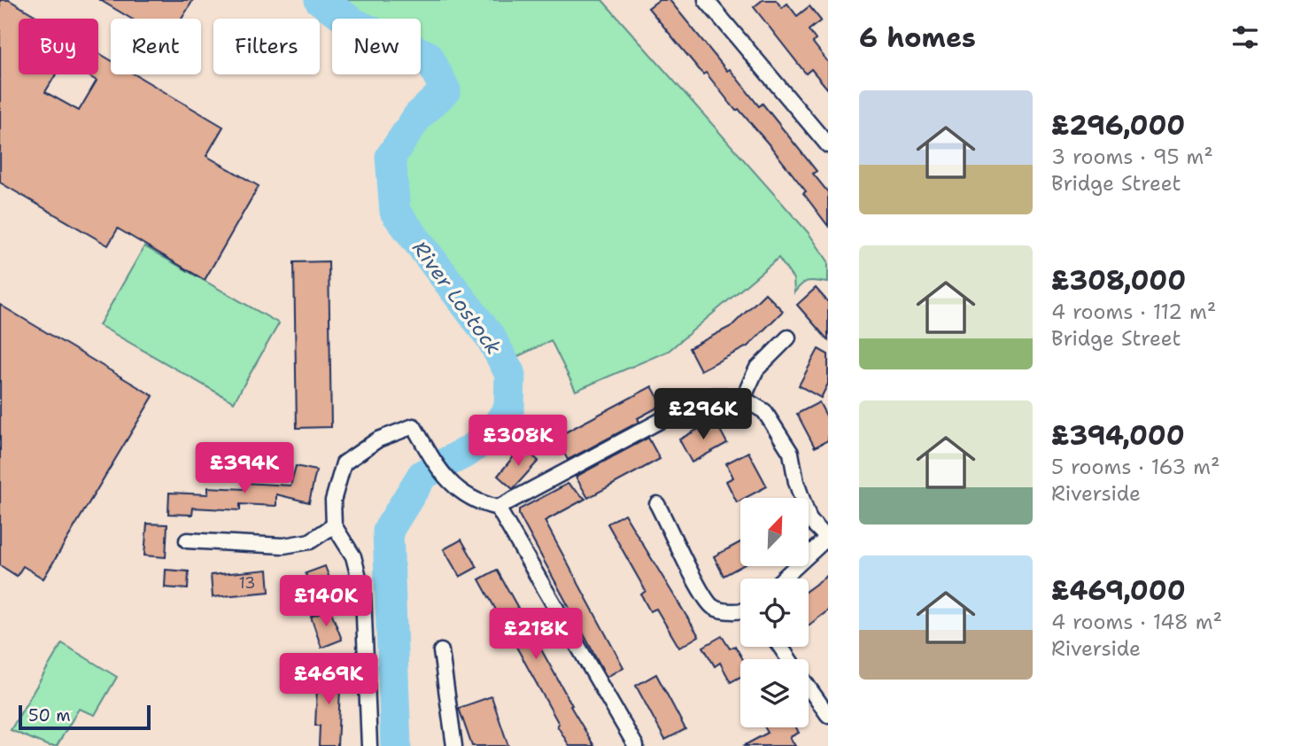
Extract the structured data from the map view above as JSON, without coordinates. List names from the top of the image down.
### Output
{
  "water": ["River Lostock"],
  "house_numbers": ["13"],
  "scale_bar": "50 m",
  "north": "top right",
  "page": {
    "heading": "6 homes",
    "chip": [
      "Buy",
      "Rent",
      "Filters",
      "New"
    ],
    "list": [
      {
        "name": "£296,000",
        "note": "3 rooms · 95 m² · Bridge Street"
      },
      {
        "name": "£308,000",
        "note": "4 rooms · 112 m² · Bridge Street"
      },
      {
        "name": "£394,000",
        "note": "5 rooms · 163 m² · Riverside"
      },
      {
        "name": "£469,000",
        "note": "4 rooms · 148 m² · Riverside"
      }
    ],
    "price": [
      "£296K",
      "£308K",
      "£394K",
      "£140K",
      "£218K",
      "£469K"
    ],
    "scale": "50 m"
  }
}
